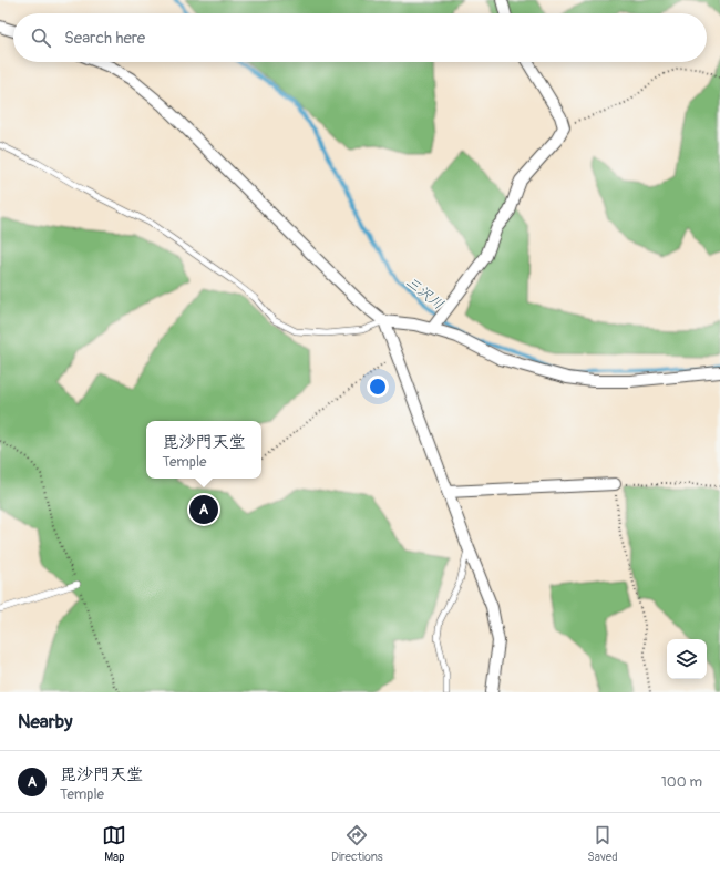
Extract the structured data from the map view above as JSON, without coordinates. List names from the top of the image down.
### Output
{
  "water": ["三沢川"],
  "page": {
    "search": "Search here",
    "popup": ["毘沙門天堂", "Temple"],
    "pins": "A",
    "heading": "Nearby",
    "list": [
      {
        "mark": "A",
        "name": "毘沙門天堂",
        "note": "Temple",
        "value": "100 m"
      }
    ],
    "nav": ["Map", "Directions", "Saved"]
  }
}
